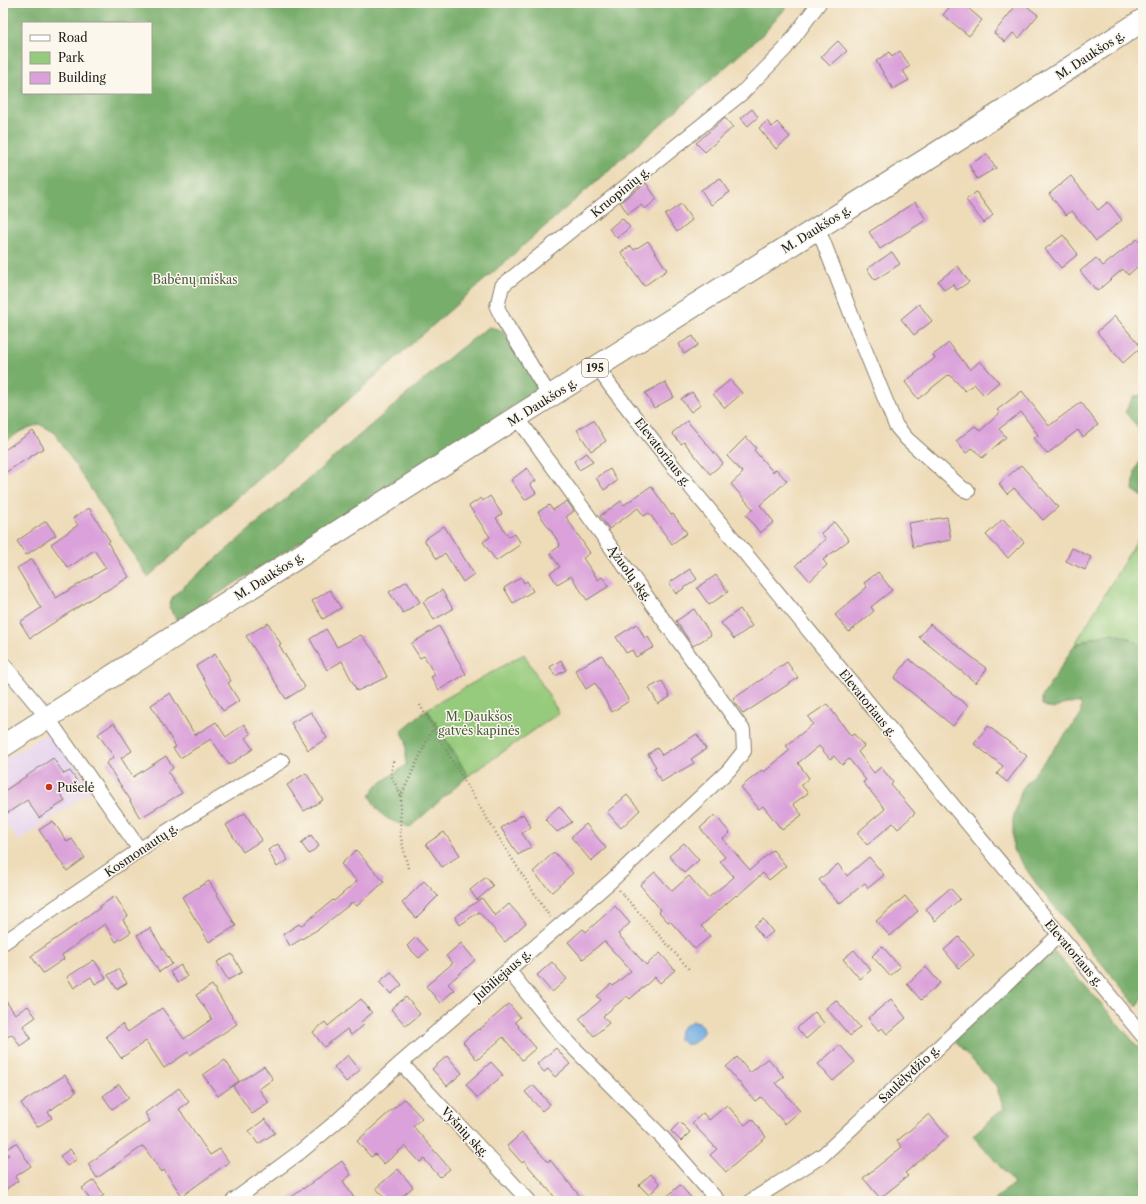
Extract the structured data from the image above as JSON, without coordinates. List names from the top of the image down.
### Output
{
  "streets": {
    "main road": ["M. Daukšos g.", "195"],
    "street": [
      "Kruopinių g.",
      "Elevatoriaus g.",
      "Ąžuolų skg.",
      "Kosmonautų g.",
      "Jubiliejaus g.",
      "Saulėlydžio g.",
      "Vyšnių skg."
    ]
  },
  "crossings": [
    ["M. Daukšos g.", "Kruopinių g."],
    ["M. Daukšos g.", "Elevatoriaus g."],
    ["M. Daukšos g.", "Ąžuolų skg."],
    ["Elevatoriaus g.", "Saulėlydžio g."],
    ["Ąžuolų skg.", "Jubiliejaus g."],
    ["Jubiliejaus g.", "Vyšnių skg."]
  ],
  "parks": ["Babėnų miškas", "M. Daukšos gatvės kapinės"],
  "places": ["Pušelė"],
  "legend": ["Road", "Park", "Building"]
}
